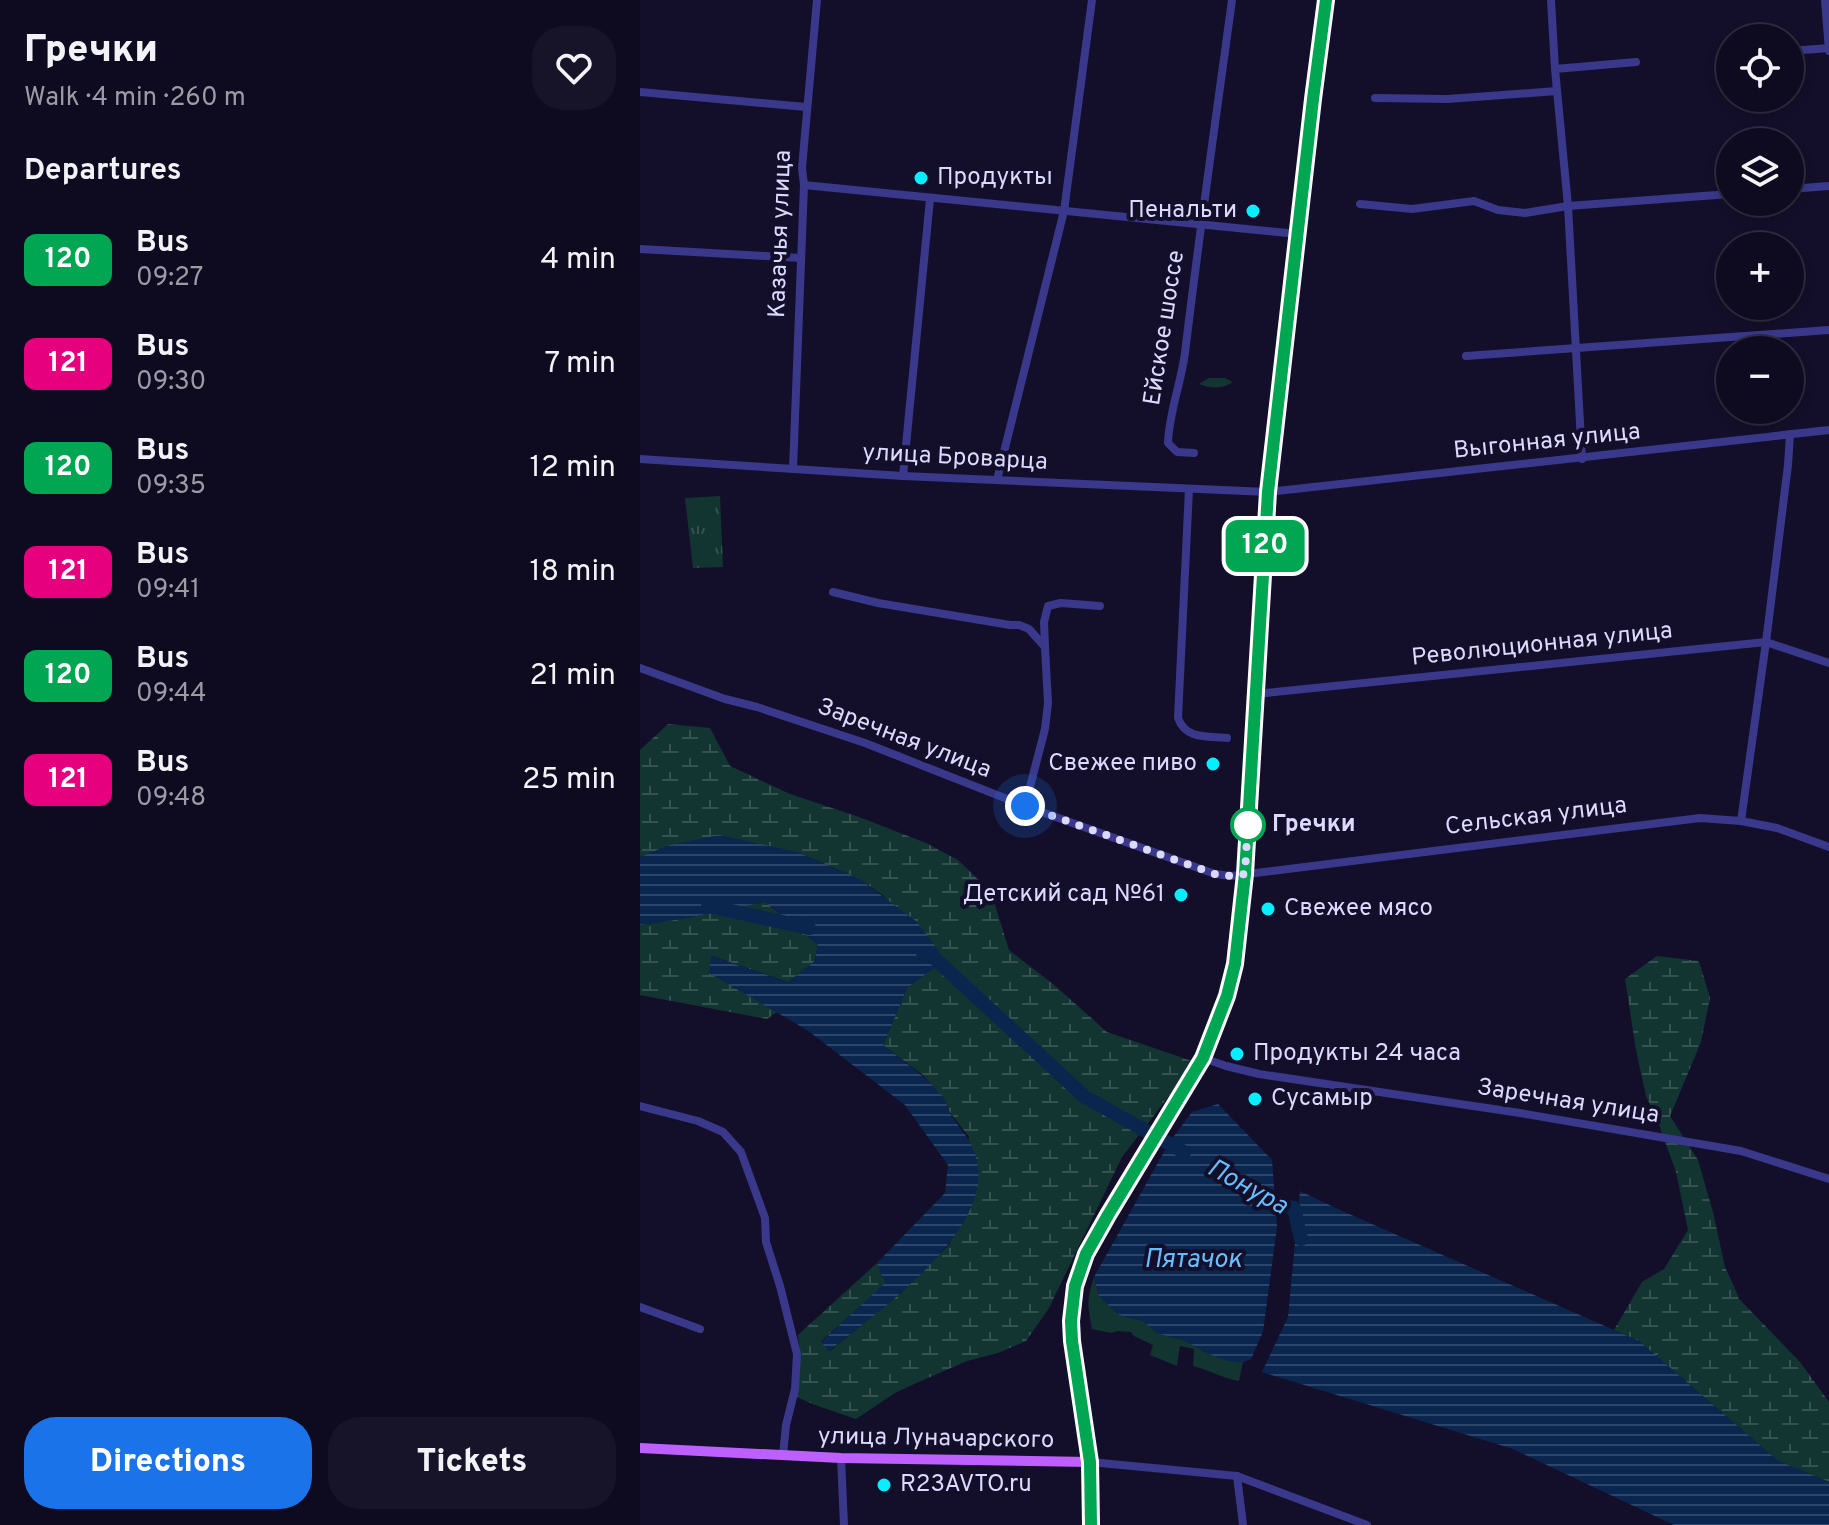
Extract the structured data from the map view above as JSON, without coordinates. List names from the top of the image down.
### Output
{
  "streets": {
    "main road": ["улица Луначарского"],
    "street": [
      "Казачья улица",
      "Ейское шоссе",
      "Выгонная улица",
      "улица Броварца",
      "Революционная улица",
      "Заречная улица",
      "Сельская улица"
    ]
  },
  "crossings": [
    ["Казачья улица", "улица Броварца"],
    ["Выгонная улица", "улица Броварца"],
    ["Заречная улица", "Сельская улица"]
  ],
  "water": ["Понура", "Пятачок"],
  "places": [
    "Продукты",
    "Пенальти",
    "Свежее пиво",
    "Гречки",
    "Детский сад №61",
    "Свежее мясо",
    "Продукты 24 часа",
    "Сусамыр",
    "R23AVTO.ru"
  ],
  "lines": ["bus line 120"],
  "page": {
    "heading": [
      ["Гречки", "Walk · 4 min · 260 m"],
      "Departures"
    ],
    "on_map": "120",
    "map_buttons": ["+", "−"],
    "list": [
      {
        "mark": "120",
        "name": "Bus",
        "note": "09:27",
        "value": "4 min"
      },
      {
        "mark": "121",
        "name": "Bus",
        "note": "09:30",
        "value": "7 min"
      },
      {
        "mark": "120",
        "name": "Bus",
        "note": "09:35",
        "value": "12 min"
      },
      {
        "mark": "121",
        "name": "Bus",
        "note": "09:41",
        "value": "18 min"
      },
      {
        "mark": "120",
        "name": "Bus",
        "note": "09:44",
        "value": "21 min"
      },
      {
        "mark": "121",
        "name": "Bus",
        "note": "09:48",
        "value": "25 min"
      }
    ],
    "buttons": ["Directions", "Tickets"]
  }
}
